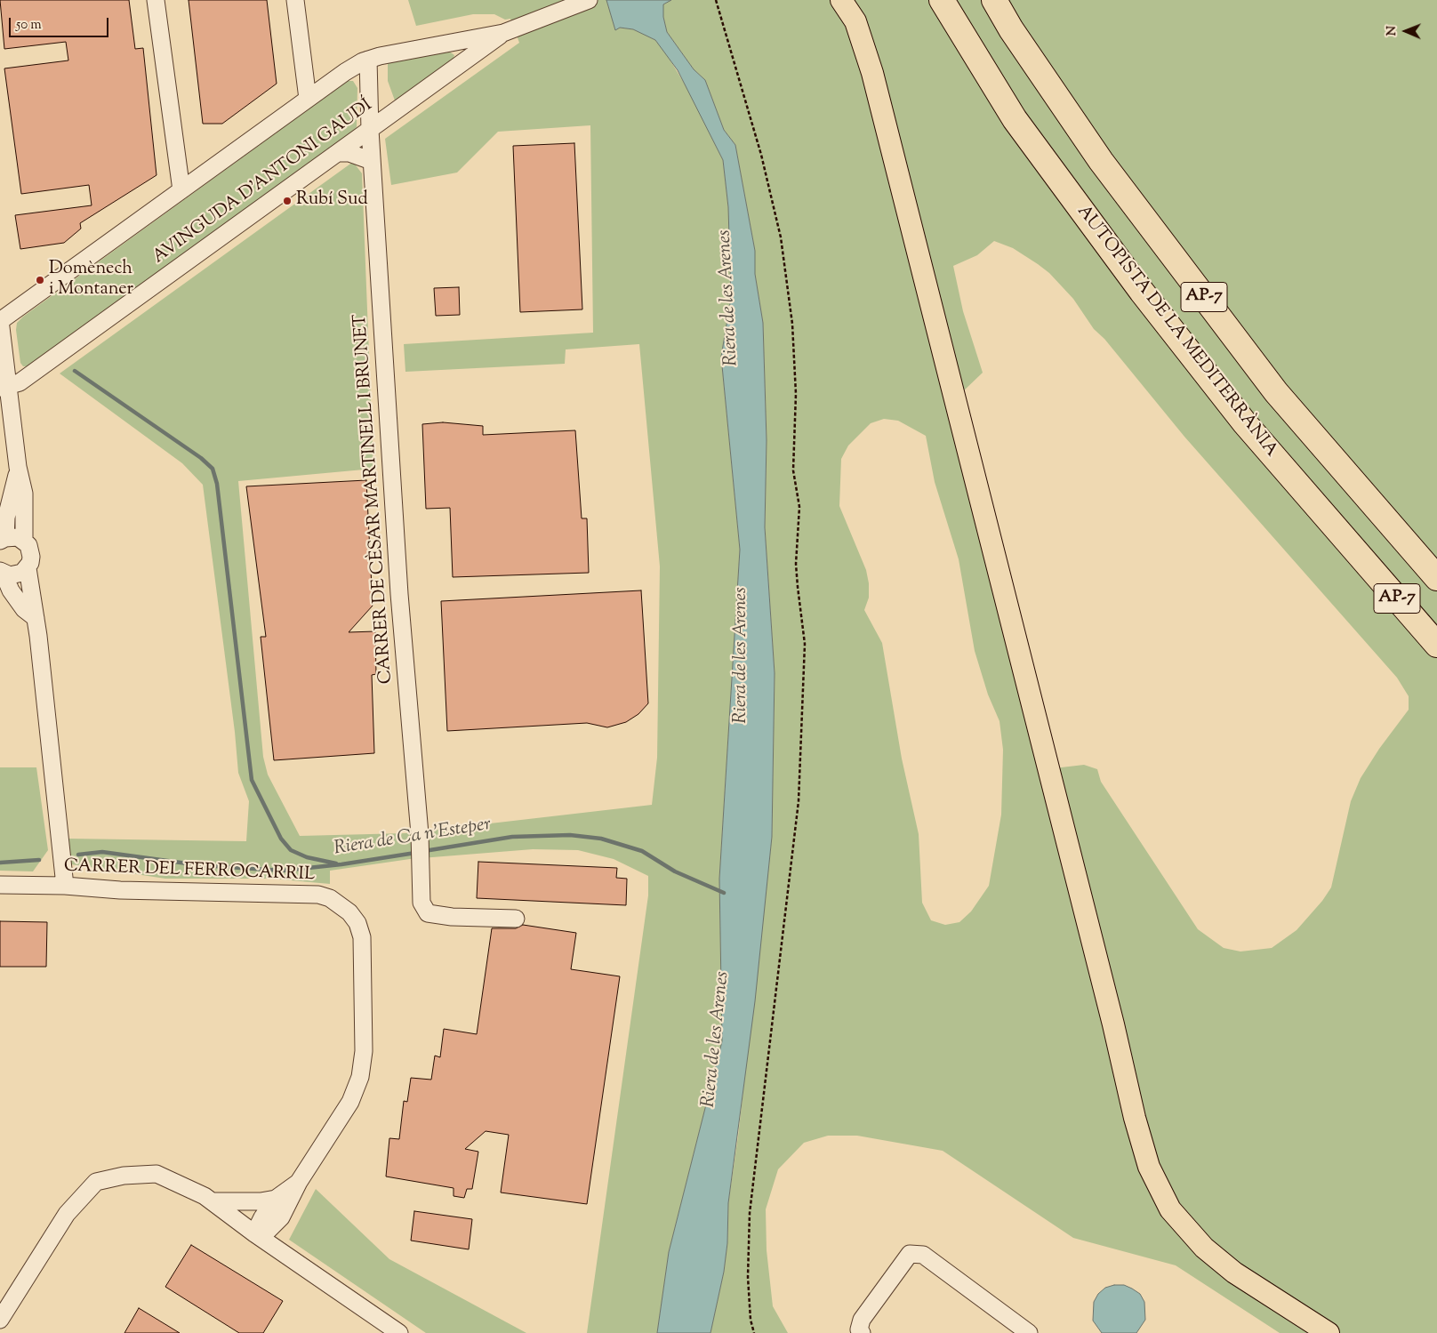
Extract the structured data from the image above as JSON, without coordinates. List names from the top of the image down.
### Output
{
  "streets": {
    "highway": ["AP-7", "AUTOPISTA DE LA MEDITERRÀNIA"],
    "street": ["AVINGUDA D'ANTONI GAUDÍ", "CARRER DE CÈSAR MARTINELL I BRUNET", "CARRER DEL FERROCARRIL"]
  },
  "crossings": [
    ["AVINGUDA D'ANTONI GAUDÍ", "CARRER DE CÈSAR MARTINELL I BRUNET"]
  ],
  "water": ["Riera de les Arenes", "Riera de Ca n'Esteper"],
  "places": ["Rubí Sud", "Domènech i Montaner"],
  "scale_bar": "50 m",
  "north": "left"
}
